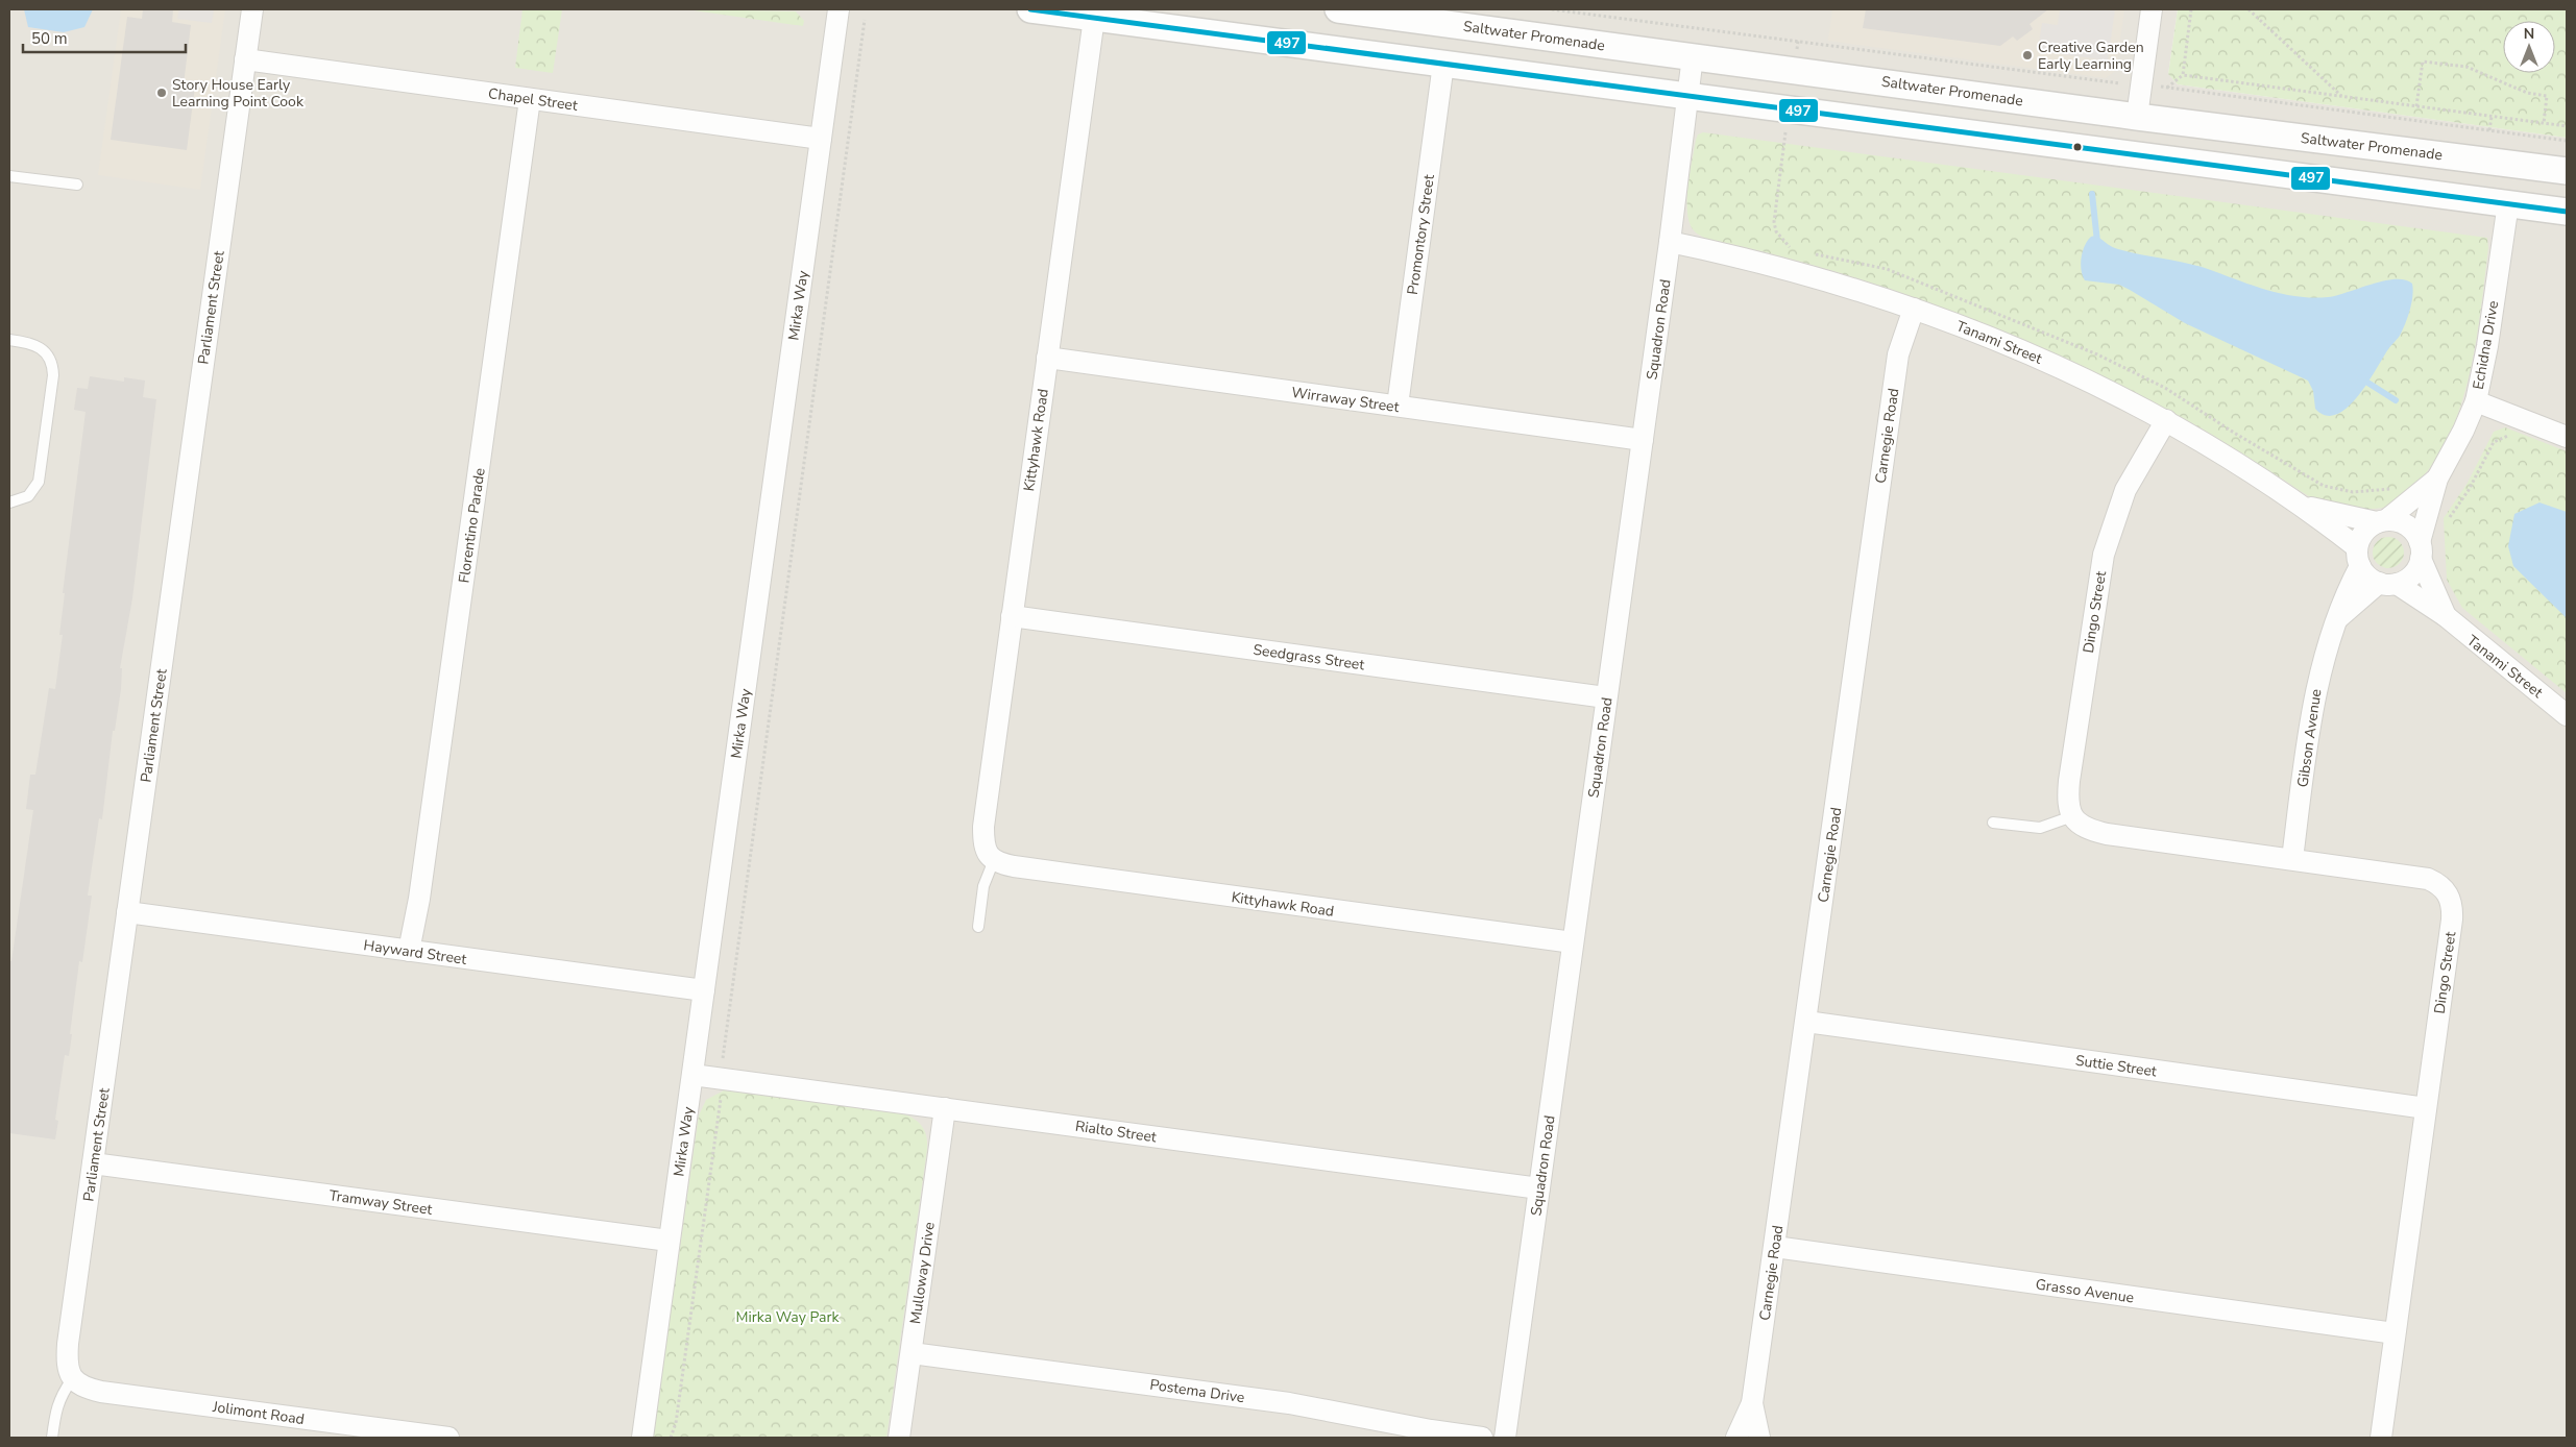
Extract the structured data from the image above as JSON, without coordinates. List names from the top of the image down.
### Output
{
  "streets": {
    "street": [
      "Saltwater Promenade",
      "Chapel Street",
      "Promontory Street",
      "Mirka Way",
      "Parliament Street",
      "Squadron Road",
      "Tanami Street",
      "Echidna Drive",
      "Wirraway Street",
      "Carnegie Road",
      "Kittyhawk Road",
      "Florentino Parade",
      "Dingo Street",
      "Seedgrass Street",
      "Gibson Avenue",
      "Hayward Street",
      "Suttie Street",
      "Rialto Street",
      "Tramway Street",
      "Mulloway Drive",
      "Grasso Avenue",
      "Postema Drive",
      "Jolimont Road"
    ]
  },
  "crossings": [
    ["Saltwater Promenade", "Squadron Road"],
    ["Chapel Street", "Mirka Way"],
    ["Chapel Street", "Parliament Street"],
    ["Chapel Street", "Florentino Parade"],
    ["Promontory Street", "Wirraway Street"],
    ["Mirka Way", "Hayward Street"],
    ["Mirka Way", "Rialto Street"],
    ["Mirka Way", "Tramway Street"],
    ["Parliament Street", "Hayward Street"],
    ["Parliament Street", "Tramway Street"],
    ["Parliament Street", "Jolimont Road"],
    ["Squadron Road", "Tanami Street"],
    ["Squadron Road", "Wirraway Street"],
    ["Squadron Road", "Kittyhawk Road"],
    ["Squadron Road", "Seedgrass Street"],
    ["Squadron Road", "Rialto Street"],
    ["Tanami Street", "Echidna Drive"],
    ["Tanami Street", "Carnegie Road"],
    ["Tanami Street", "Dingo Street"],
    ["Tanami Street", "Gibson Avenue"],
    ["Echidna Drive", "Gibson Avenue"],
    ["Wirraway Street", "Kittyhawk Road"],
    ["Carnegie Road", "Suttie Street"],
    ["Carnegie Road", "Grasso Avenue"],
    ["Kittyhawk Road", "Seedgrass Street"],
    ["Florentino Parade", "Hayward Street"],
    ["Dingo Street", "Gibson Avenue"],
    ["Dingo Street", "Suttie Street"],
    ["Dingo Street", "Grasso Avenue"],
    ["Rialto Street", "Mulloway Drive"],
    ["Mulloway Drive", "Postema Drive"]
  ],
  "parks": ["Mirka Way Park"],
  "places": ["Creative Garden Early Learning", "Story House Early Learning Point Cook"],
  "lines": ["transit line 497"],
  "scale_bar": "50 m",
  "north": "top"
}
